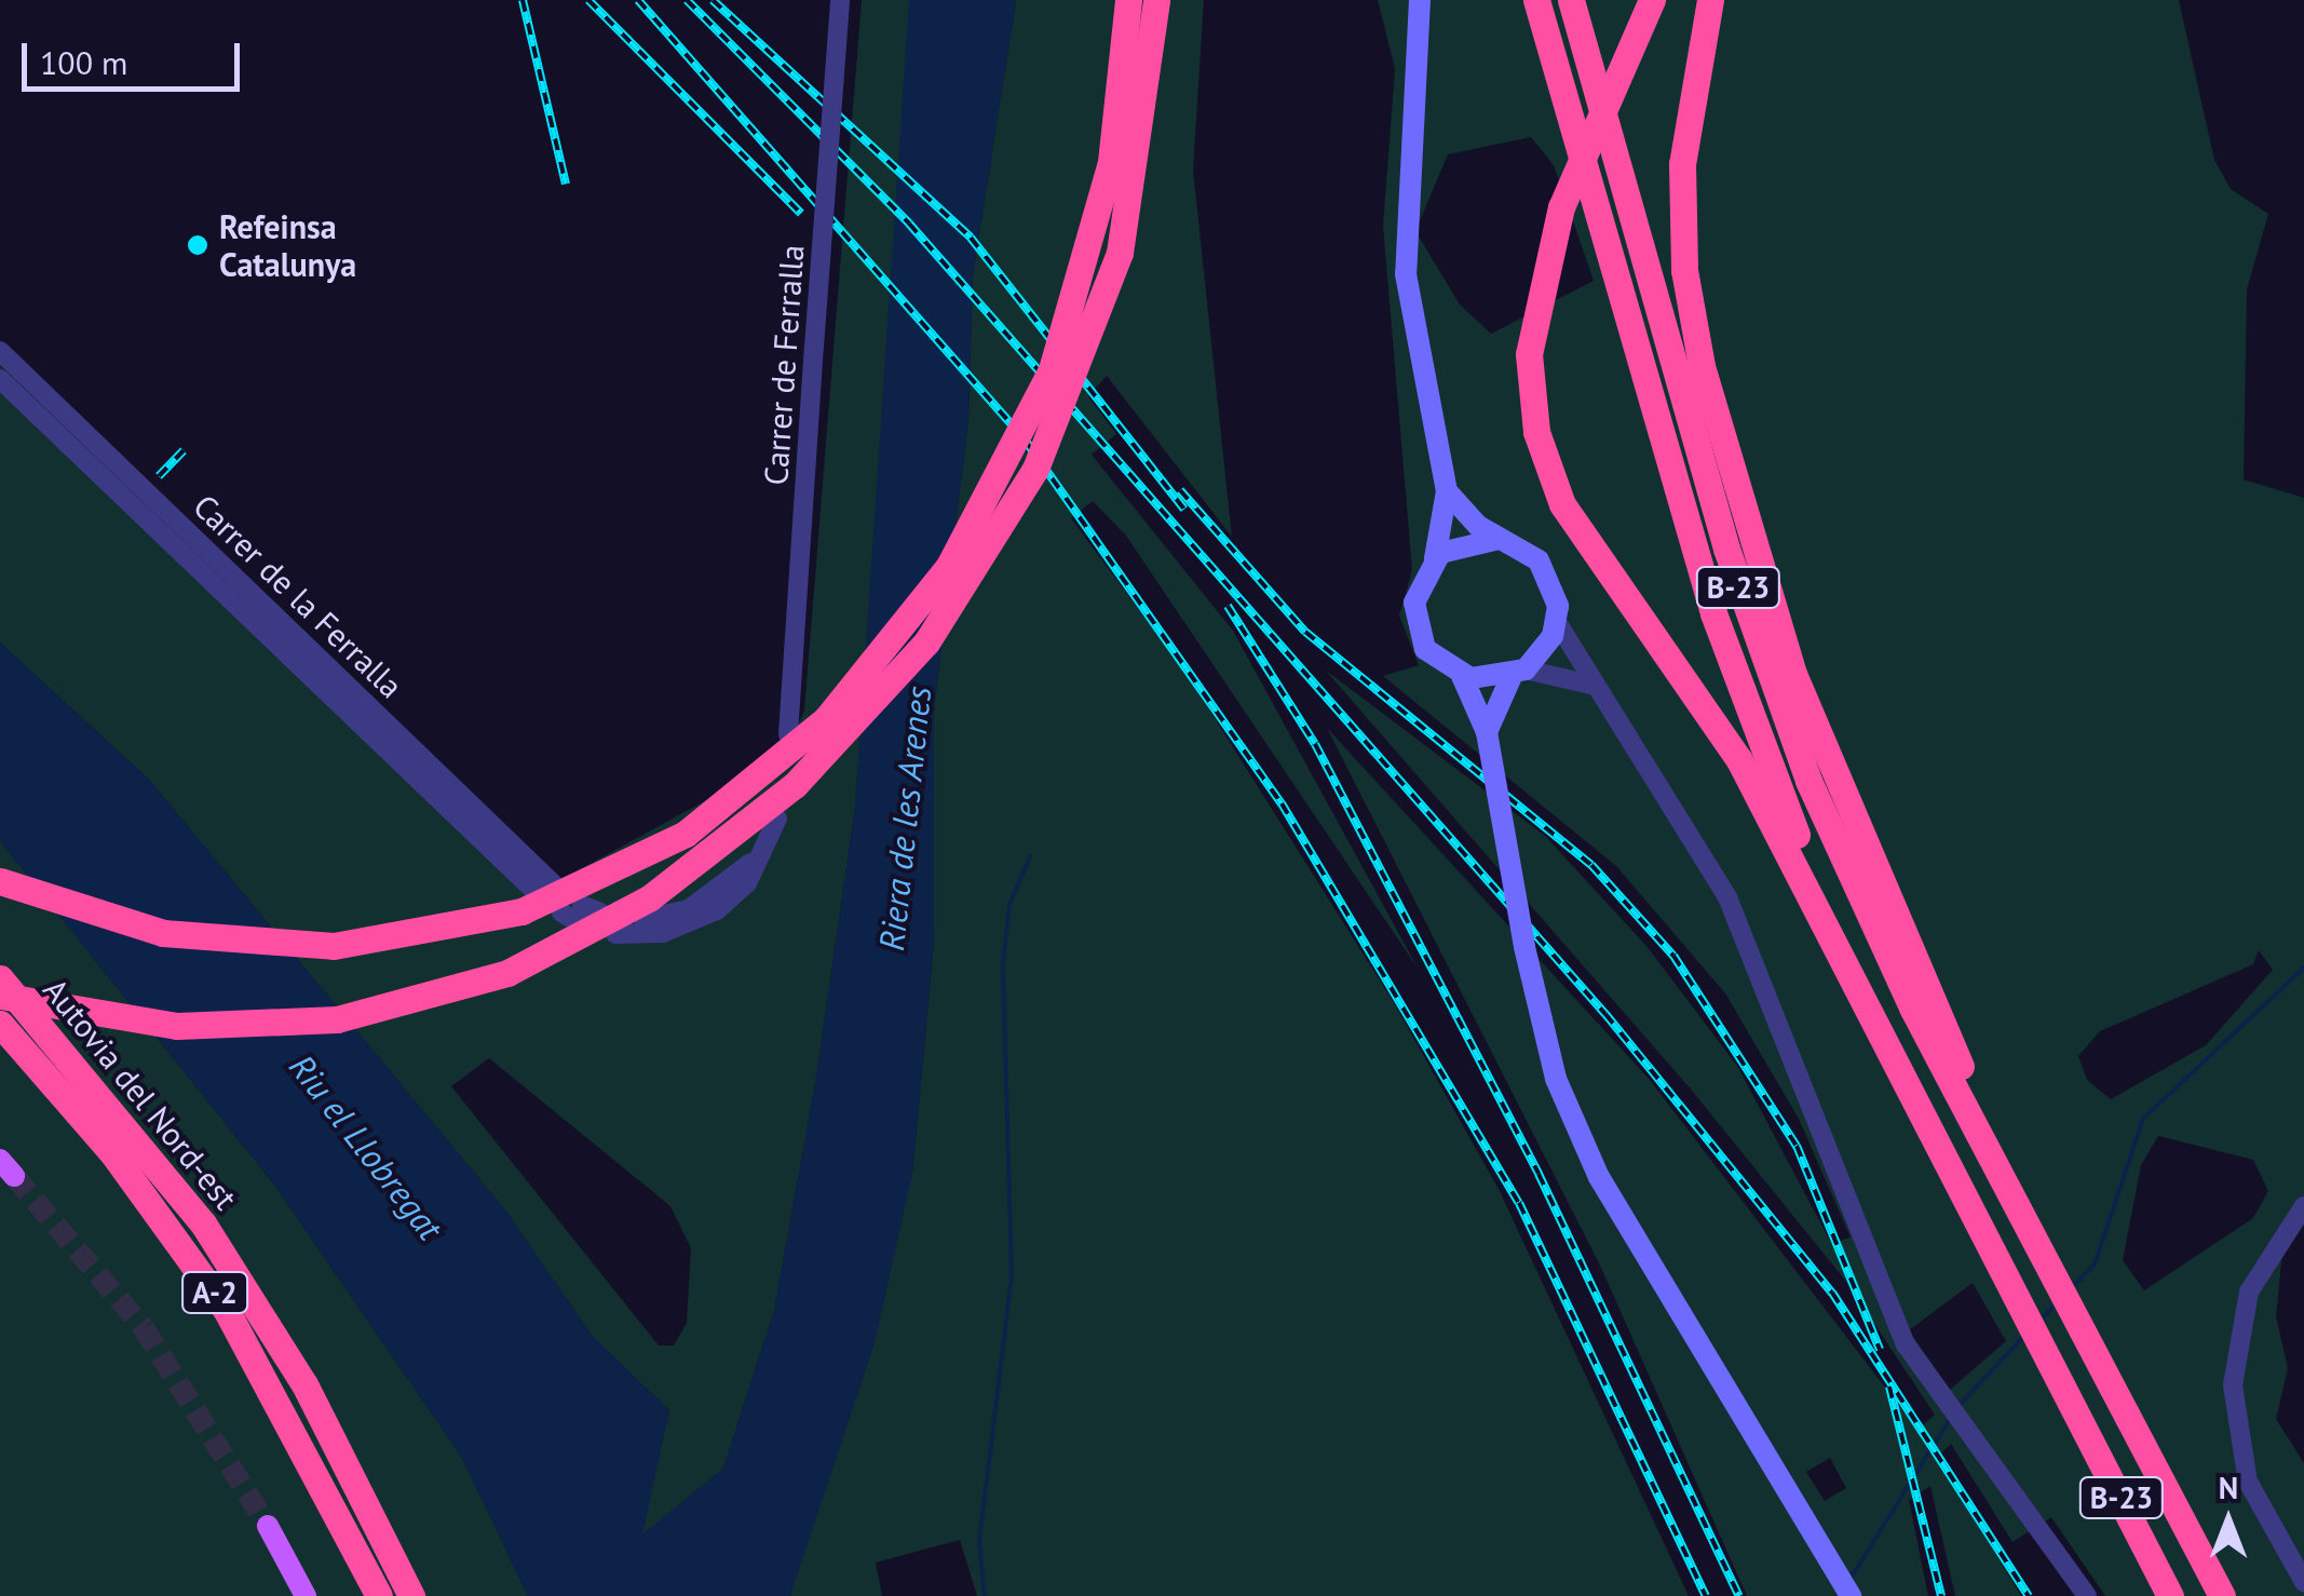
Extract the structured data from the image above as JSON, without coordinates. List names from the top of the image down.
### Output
{
  "streets": {
    "highway": ["B-23", "Autovia del Nord-est", "A-2"],
    "street": ["Carrer de Ferralla", "Carrer de la Ferralla"]
  },
  "water": ["Riera de les Arenes", "Riu el Llobregat"],
  "places": ["Refeinsa Catalunya"],
  "scale_bar": "100 m",
  "north": "top"
}
